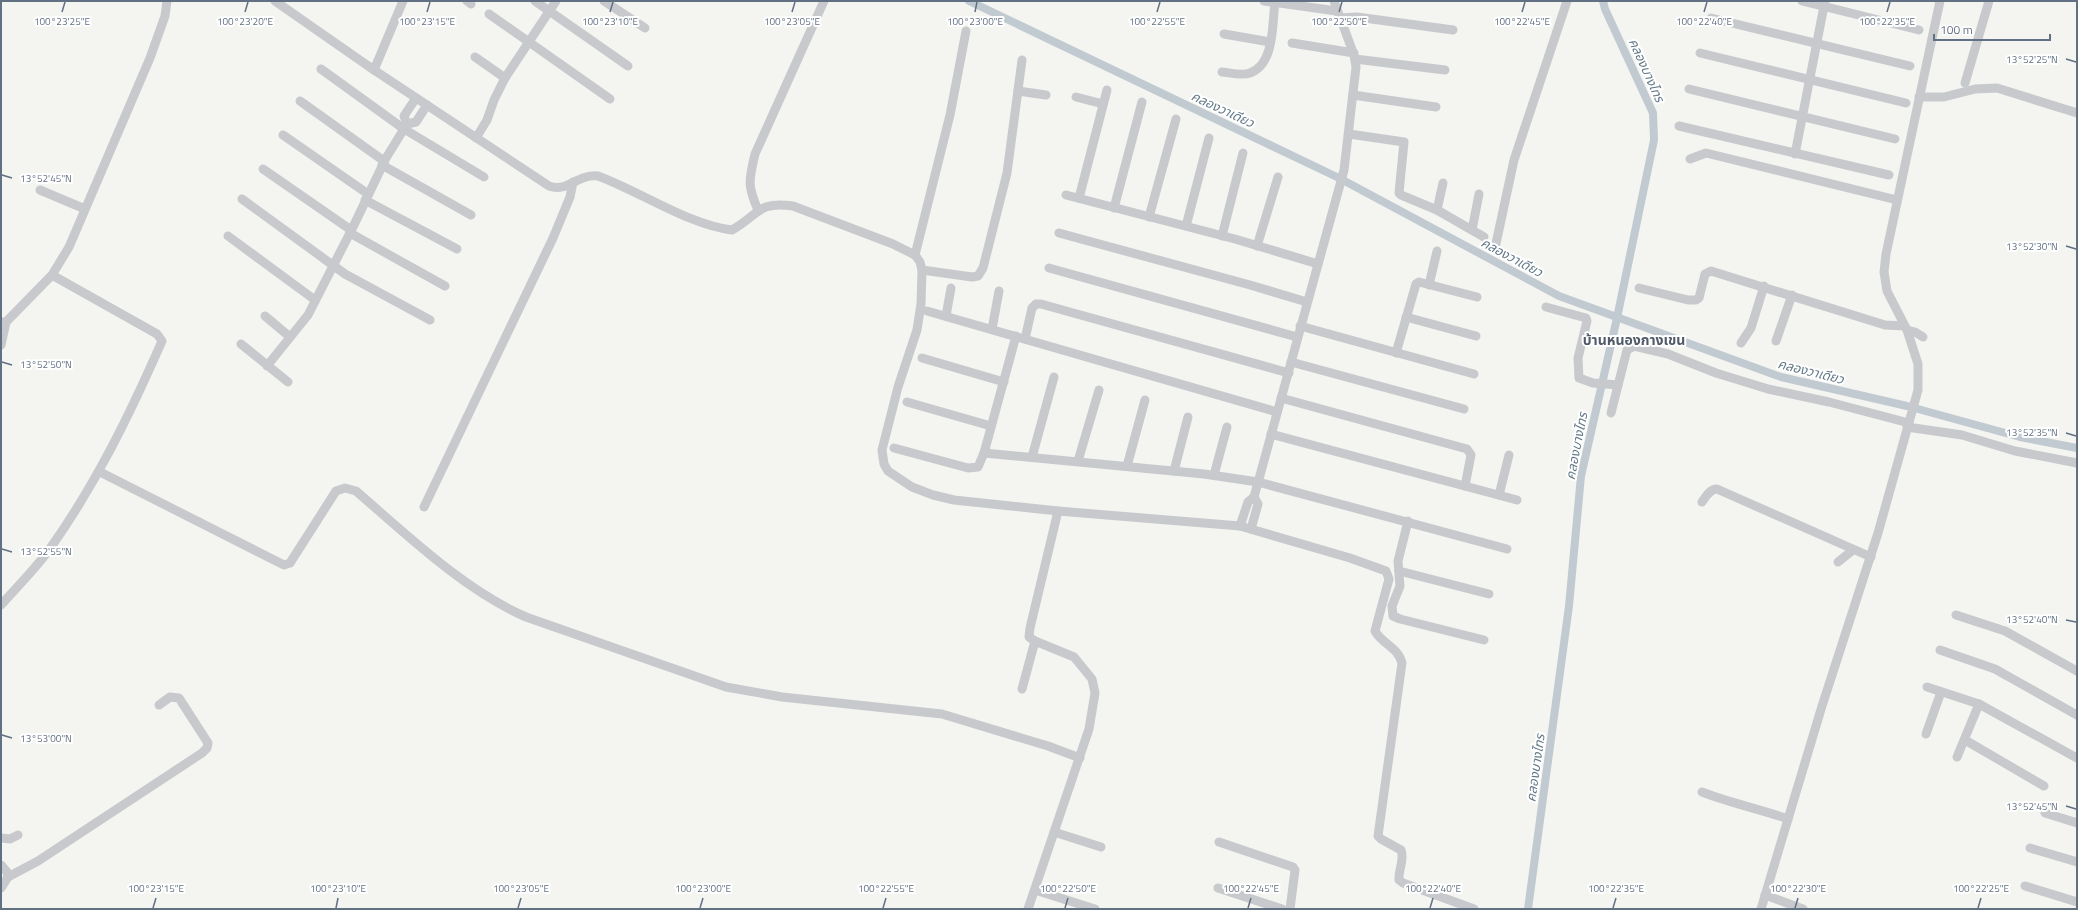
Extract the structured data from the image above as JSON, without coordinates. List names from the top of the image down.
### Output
{
  "districts": ["บ้านหนองกางเขน"],
  "water": ["คลองบางไทร", "คลองวาเดียว"],
  "scale_bar": "100 m",
  "coordinates": [
    "100°23'25\"E",
    "100°23'20\"E",
    "100°23'15\"E",
    "100°23'10\"E",
    "100°23'05\"E",
    "100°23'00\"E",
    "100°22'55\"E",
    "100°22'50\"E",
    "100°22'45\"E",
    "100°22'40\"E",
    "100°22'35\"E",
    "13°52'25\"N",
    "13°52'45\"N",
    "13°52'30\"N",
    "13°52'50\"N",
    "13°52'35\"N",
    "13°52'55\"N",
    "13°52'40\"N",
    "13°53'00\"N",
    "100°22'30\"E",
    "100°22'25\"E"
  ]
}
